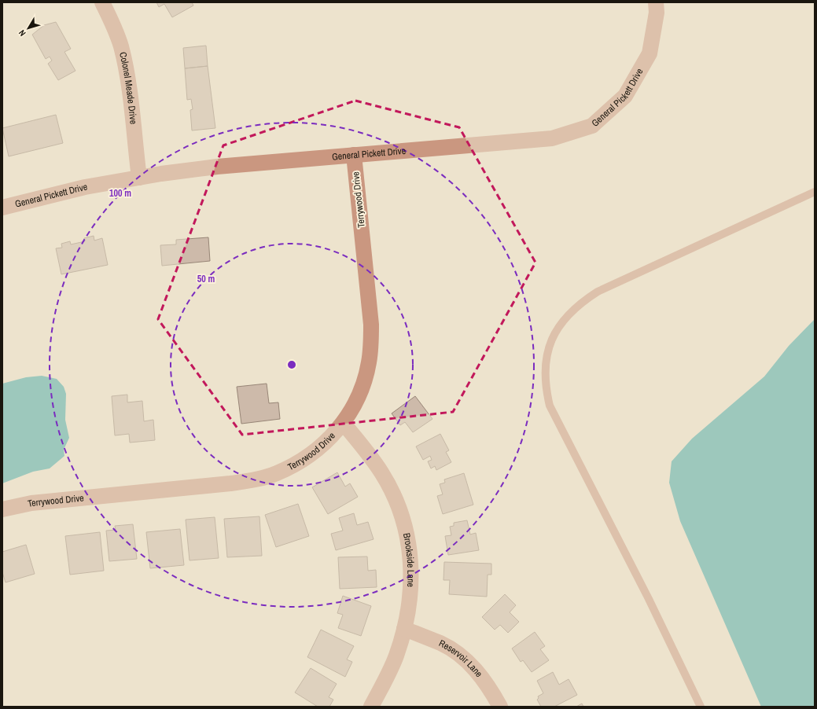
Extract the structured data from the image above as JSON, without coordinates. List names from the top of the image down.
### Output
{
  "streets": {
    "street": [
      "Colonel Meade Drive",
      "General Pickett Drive",
      "Terrywood Drive",
      "Brookside Lane",
      "Reservoir Lane"
    ]
  },
  "crossings": [
    ["Colonel Meade Drive", "General Pickett Drive"],
    ["General Pickett Drive", "Terrywood Drive"],
    ["Terrywood Drive", "Brookside Lane"],
    ["Brookside Lane", "Reservoir Lane"]
  ],
  "north": "bottom left",
  "rings": ["100 m", "50 m"]
}
